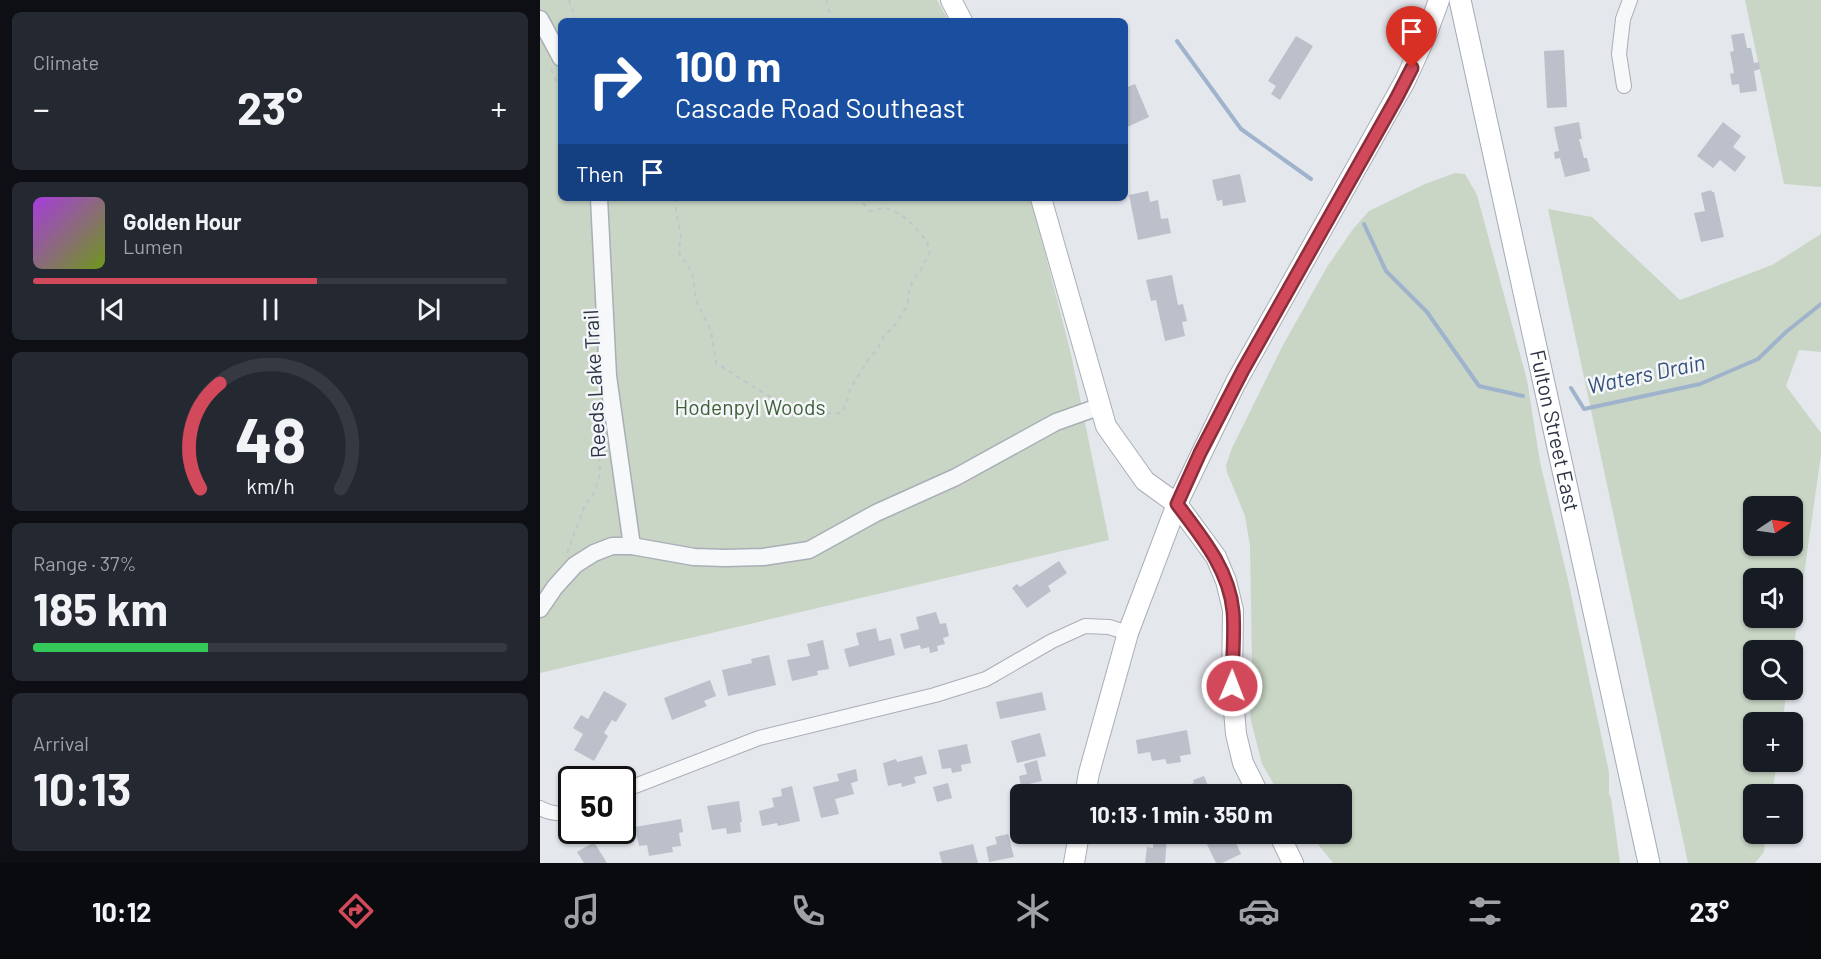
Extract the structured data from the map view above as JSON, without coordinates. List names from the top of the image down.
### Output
{
  "streets": {
    "main road": ["Fulton Street East"],
    "path": ["Reeds Lake Trail"]
  },
  "water": ["Waters Drain"],
  "parks": ["Hodenpyl Woods"],
  "north": "right",
  "page": {
    "tile": [
      "Climate",
      ["Range · 37%", "185 km"],
      ["Arrival", "10:13"]
    ],
    "turn": ["100 m", "Cascade Road Southeast"],
    "heat": ["−", "23°", "+"],
    "then": "Then",
    "song": ["Golden Hour", "Lumen"],
    "map_buttons": ["+", "−"],
    "limit": "50",
    "trip": "10:13 · 1 min · 350 m",
    "tabs": ["10:12", "23°"],
    "gauge": ["48", "km/h"]
  }
}
